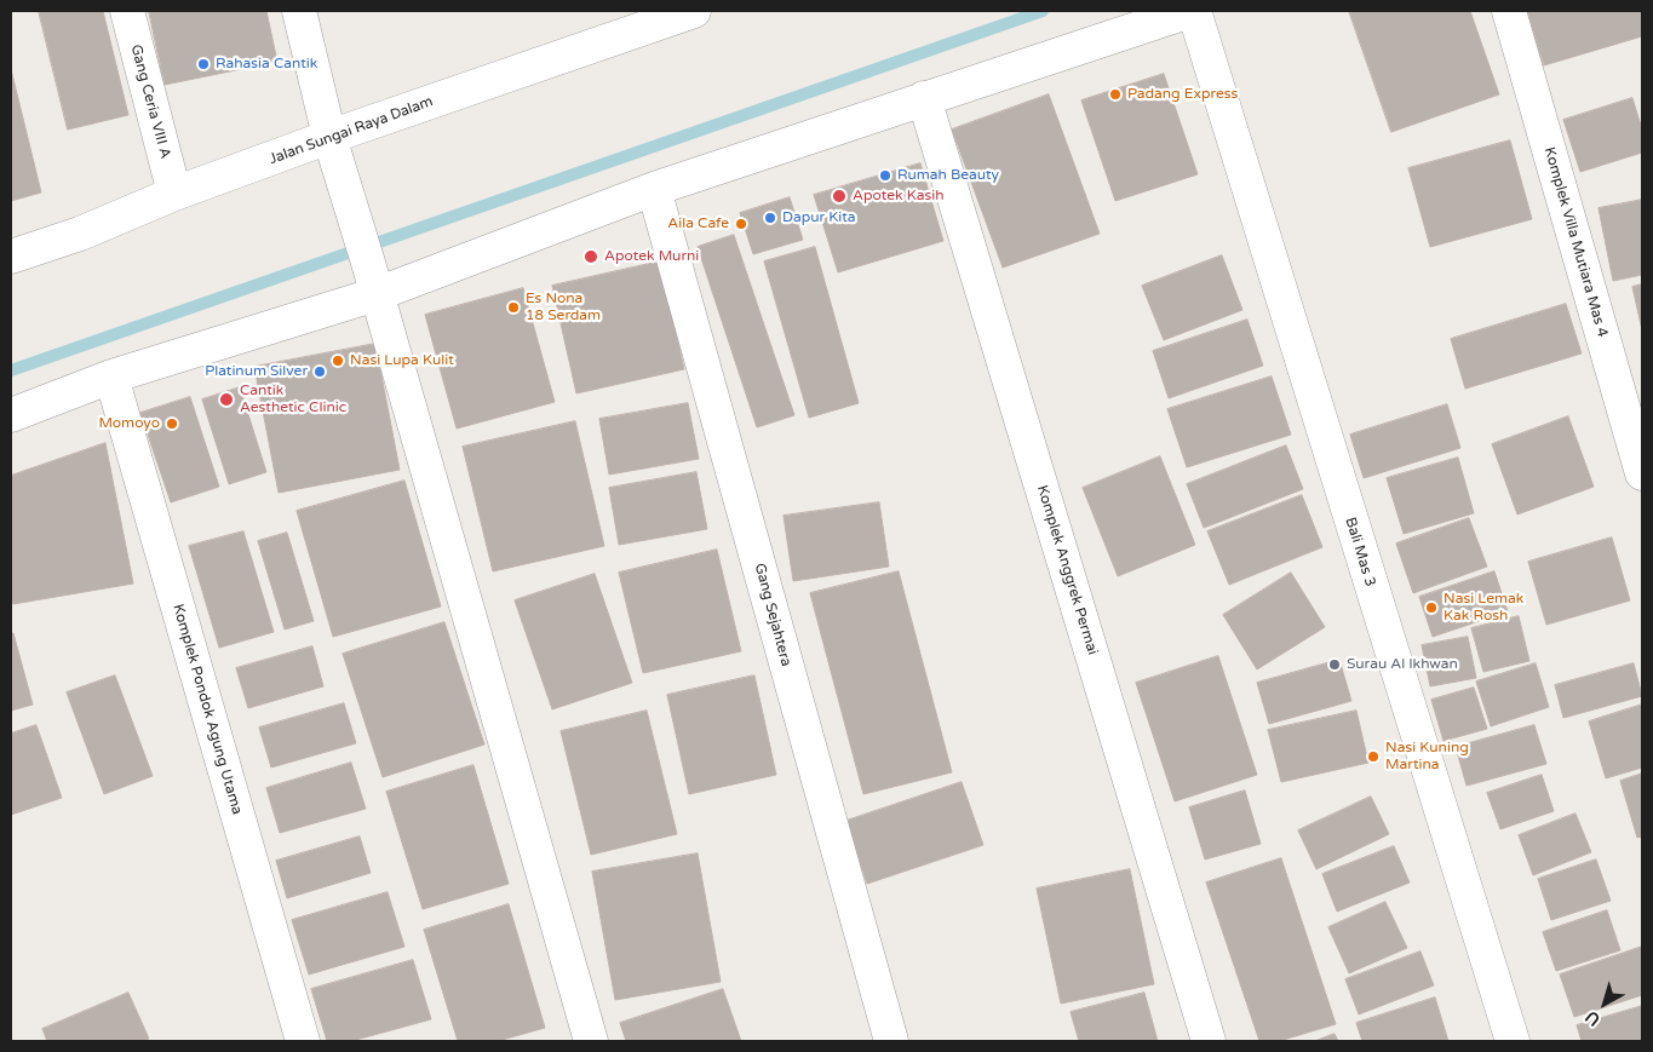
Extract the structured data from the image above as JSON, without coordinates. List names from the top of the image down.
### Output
{
  "streets": {
    "street": [
      "Gang Ceria VIII A",
      "Jalan Sungai Raya Dalam",
      "Komplek Villa Mutiara Mas 4",
      "Bali Mas 3",
      "Komplek Anggrek Permai",
      "Gang Sejahtera",
      "Komplek Pondok Agung Utama"
    ]
  },
  "crossings": [
    ["Gang Ceria VIII A", "Jalan Sungai Raya Dalam"]
  ],
  "places": [
    "Rahasia Cantik",
    "Padang Express",
    "Rumah Beauty",
    "Apotek Kasih",
    "Dapur Kita",
    "Aila Cafe",
    "Apotek Murni",
    "Es Nona 18 Serdam",
    "Nasi Lupa Kulit",
    "Platinum Silver",
    "Cantik Aesthetic Clinic",
    "Momoyo",
    "Nasi Lemak Kak Rosh",
    "Surau Al Ikhwan",
    "Nasi Kuning Martina"
  ],
  "north": "bottom left"
}
